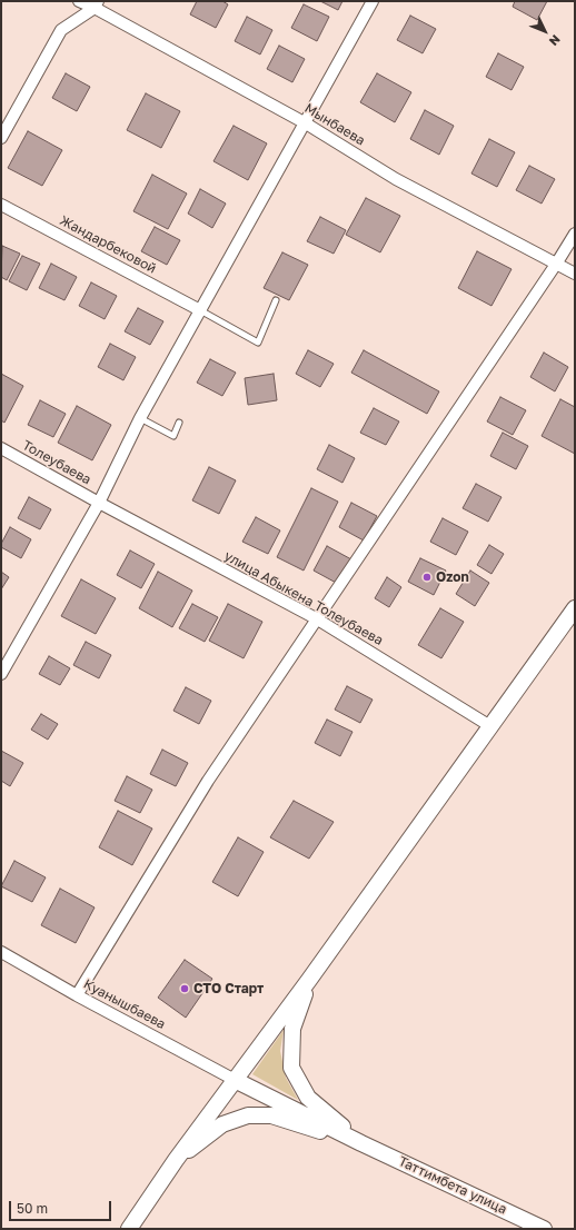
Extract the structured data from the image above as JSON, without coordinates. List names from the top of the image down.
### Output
{
  "streets": {
    "main road": ["Таттимбета улица"],
    "street": [
      "Мынбаева",
      "Жандарбековой",
      "Толеубаева",
      "улица Абыкена Толеубаева",
      "Куанышбаева"
    ]
  },
  "crossings": [
    ["Толеубаева", "улица Абыкена Толеубаева"]
  ],
  "places": ["Ozon", "СТО Старт"],
  "scale_bar": "50 m",
  "north": "bottom right"
}
